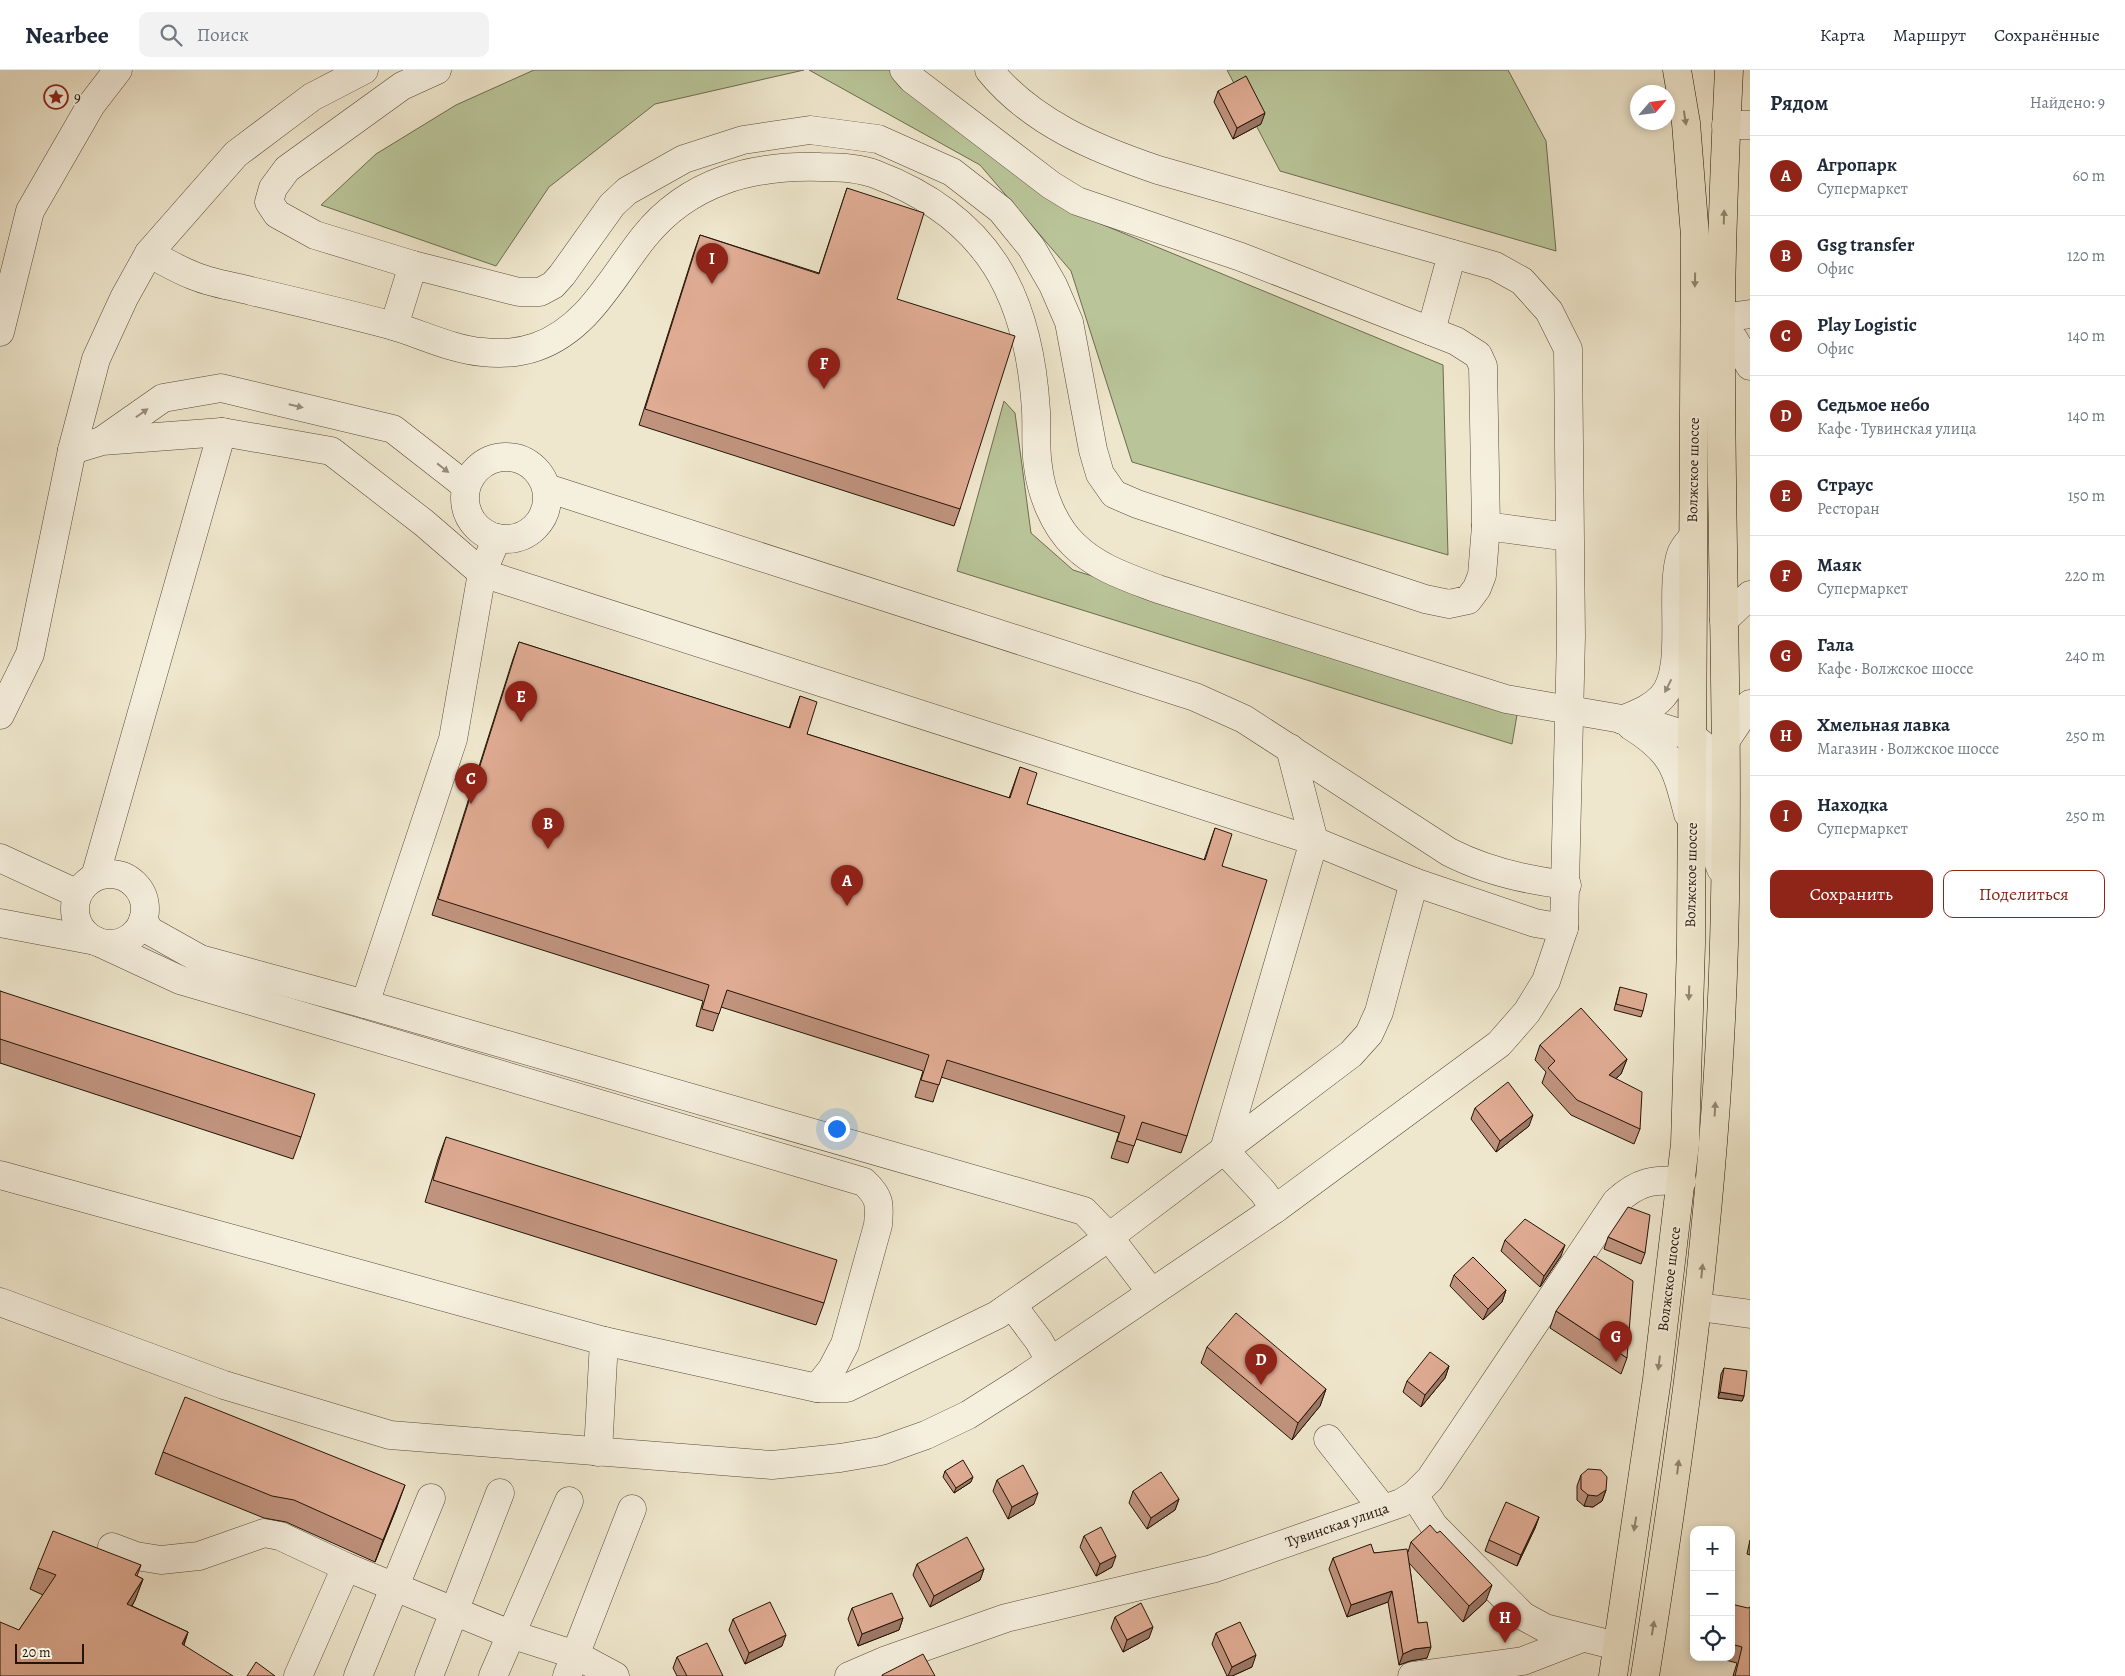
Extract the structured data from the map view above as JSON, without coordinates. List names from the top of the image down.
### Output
{
  "streets": {
    "main road": ["Волжское шоссе"],
    "street": ["Тувинская улица"]
  },
  "crossings": [
    ["Волжское шоссе", "Тувинская улица"]
  ],
  "places": {
    "place": ["9"]
  },
  "scale_bar": "20 m",
  "north": "top right",
  "page": {
    "header": "Nearbee",
    "search": "Поиск",
    "nav": ["Карта", "Маршрут", "Сохранённые"],
    "heading": ["Рядом", "Найдено: 9"],
    "list": [
      {
        "mark": "A",
        "name": "Агропарк",
        "note": "Супермаркет",
        "value": "60 m"
      },
      {
        "mark": "B",
        "name": "Gsg transfer",
        "note": "Офис",
        "value": "120 m"
      },
      {
        "mark": "C",
        "name": "Play Logistic",
        "note": "Офис",
        "value": "140 m"
      },
      {
        "mark": "D",
        "name": "Седьмое небо",
        "note": "Кафе · Тувинская улица",
        "value": "140 m"
      },
      {
        "mark": "E",
        "name": "Страус",
        "note": "Ресторан",
        "value": "150 m"
      },
      {
        "mark": "F",
        "name": "Маяк",
        "note": "Супермаркет",
        "value": "220 m"
      },
      {
        "mark": "G",
        "name": "Гала",
        "note": "Кафе · Волжское шоссе",
        "value": "240 m"
      },
      {
        "mark": "H",
        "name": "Хмельная лавка",
        "note": "Магазин · Волжское шоссе",
        "value": "250 m"
      },
      {
        "mark": "I",
        "name": "Находка",
        "note": "Супермаркет",
        "value": "250 m"
      }
    ],
    "pins": [
      "I",
      "F",
      "E",
      "C",
      "B",
      "A",
      "G",
      "D",
      "H"
    ],
    "buttons": ["Сохранить", "Поделиться"],
    "map_buttons": ["+", "−"],
    "scale": "20 m"
  }
}
